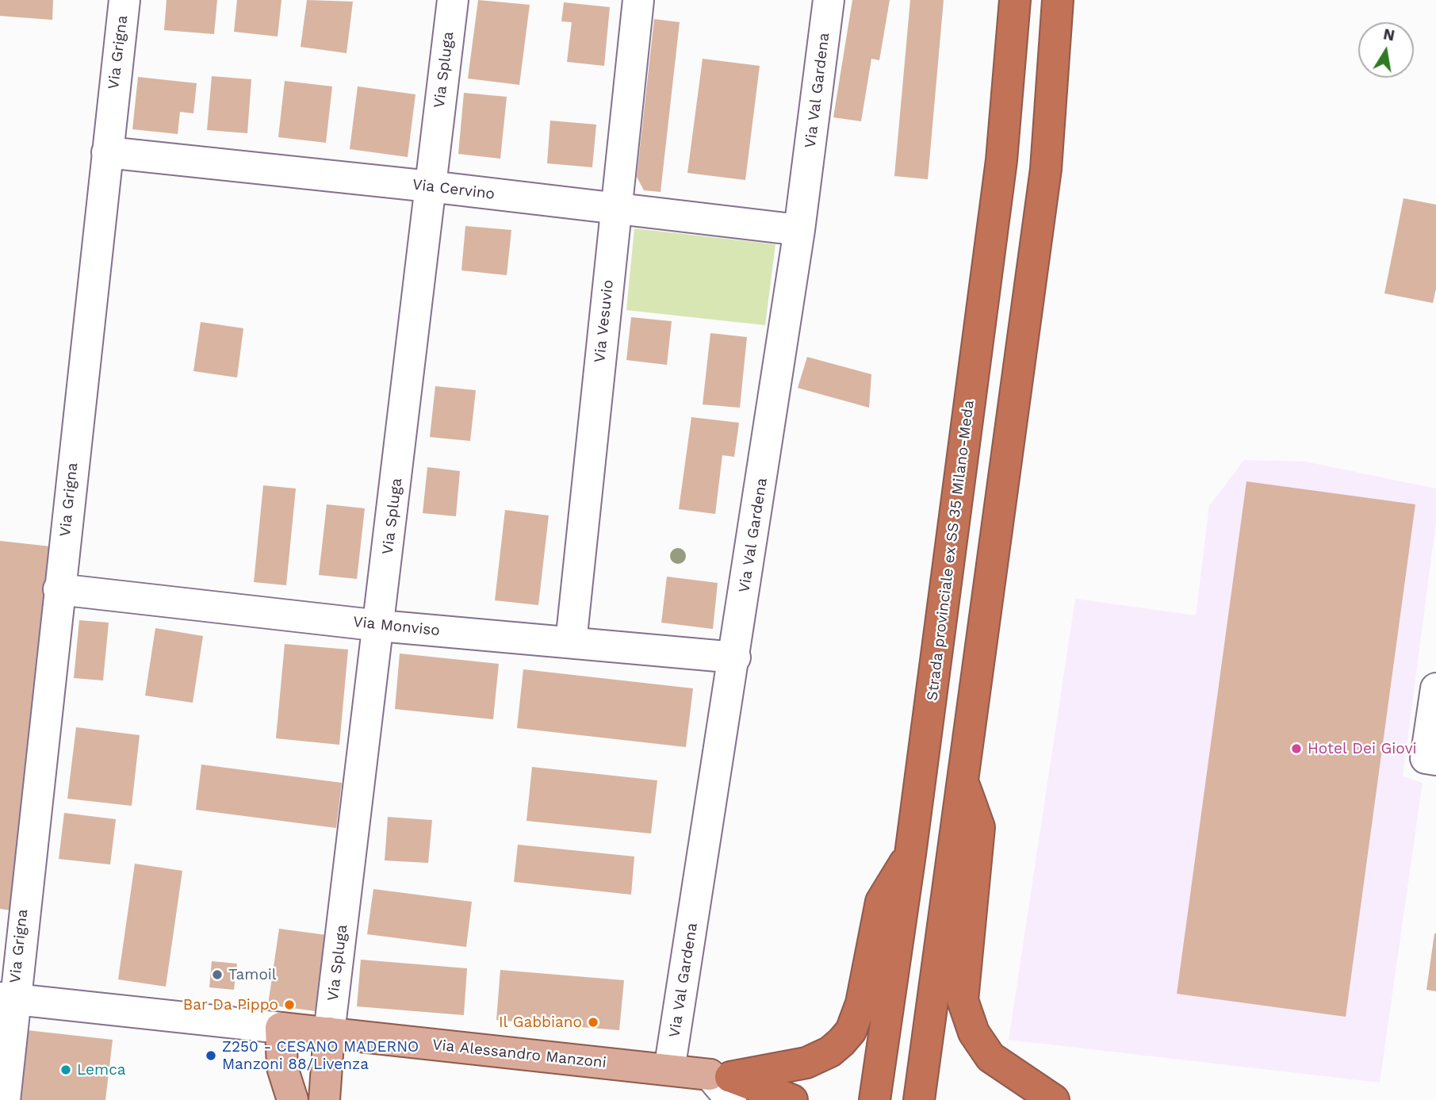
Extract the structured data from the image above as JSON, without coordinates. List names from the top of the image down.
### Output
{
  "streets": {
    "highway": ["Strada provinciale ex SS 35 Milano-Meda"],
    "main road": ["Via Alessandro Manzoni"],
    "street": [
      "Via Grigna",
      "Via Spluga",
      "Via Val Gardena",
      "Via Cervino",
      "Via Vesuvio",
      "Via Monviso"
    ]
  },
  "crossings": [
    ["Via Grigna", "Via Cervino"],
    ["Via Grigna", "Via Monviso"],
    ["Via Grigna", "Via Alessandro Manzoni"],
    ["Via Spluga", "Via Cervino"],
    ["Via Spluga", "Via Monviso"],
    ["Via Spluga", "Via Alessandro Manzoni"],
    ["Via Val Gardena", "Via Cervino"],
    ["Via Val Gardena", "Via Monviso"],
    ["Via Val Gardena", "Via Alessandro Manzoni"],
    ["Via Cervino", "Via Vesuvio"],
    ["Via Vesuvio", "Via Monviso"]
  ],
  "places": [
    "Hotel Dei Giovi",
    "Tamoil",
    "Bar Da Pippo",
    "Il Gabbiano",
    "Z250 - CESANO MADERNO Manzoni 88/Livenza",
    "Lemca"
  ],
  "north": "top"
}
